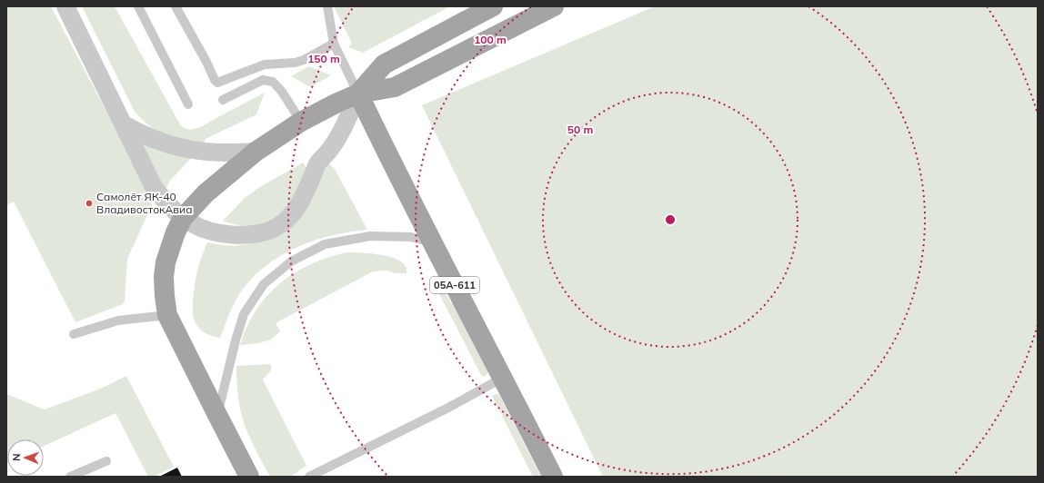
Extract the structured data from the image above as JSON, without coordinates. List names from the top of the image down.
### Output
{
  "streets": {
    "main road": ["05А-611"]
  },
  "places": ["Самолёт ЯК-40 ВладивостокАвиа"],
  "north": "left",
  "rings": ["100 m", "150 m", "50 m"]
}
